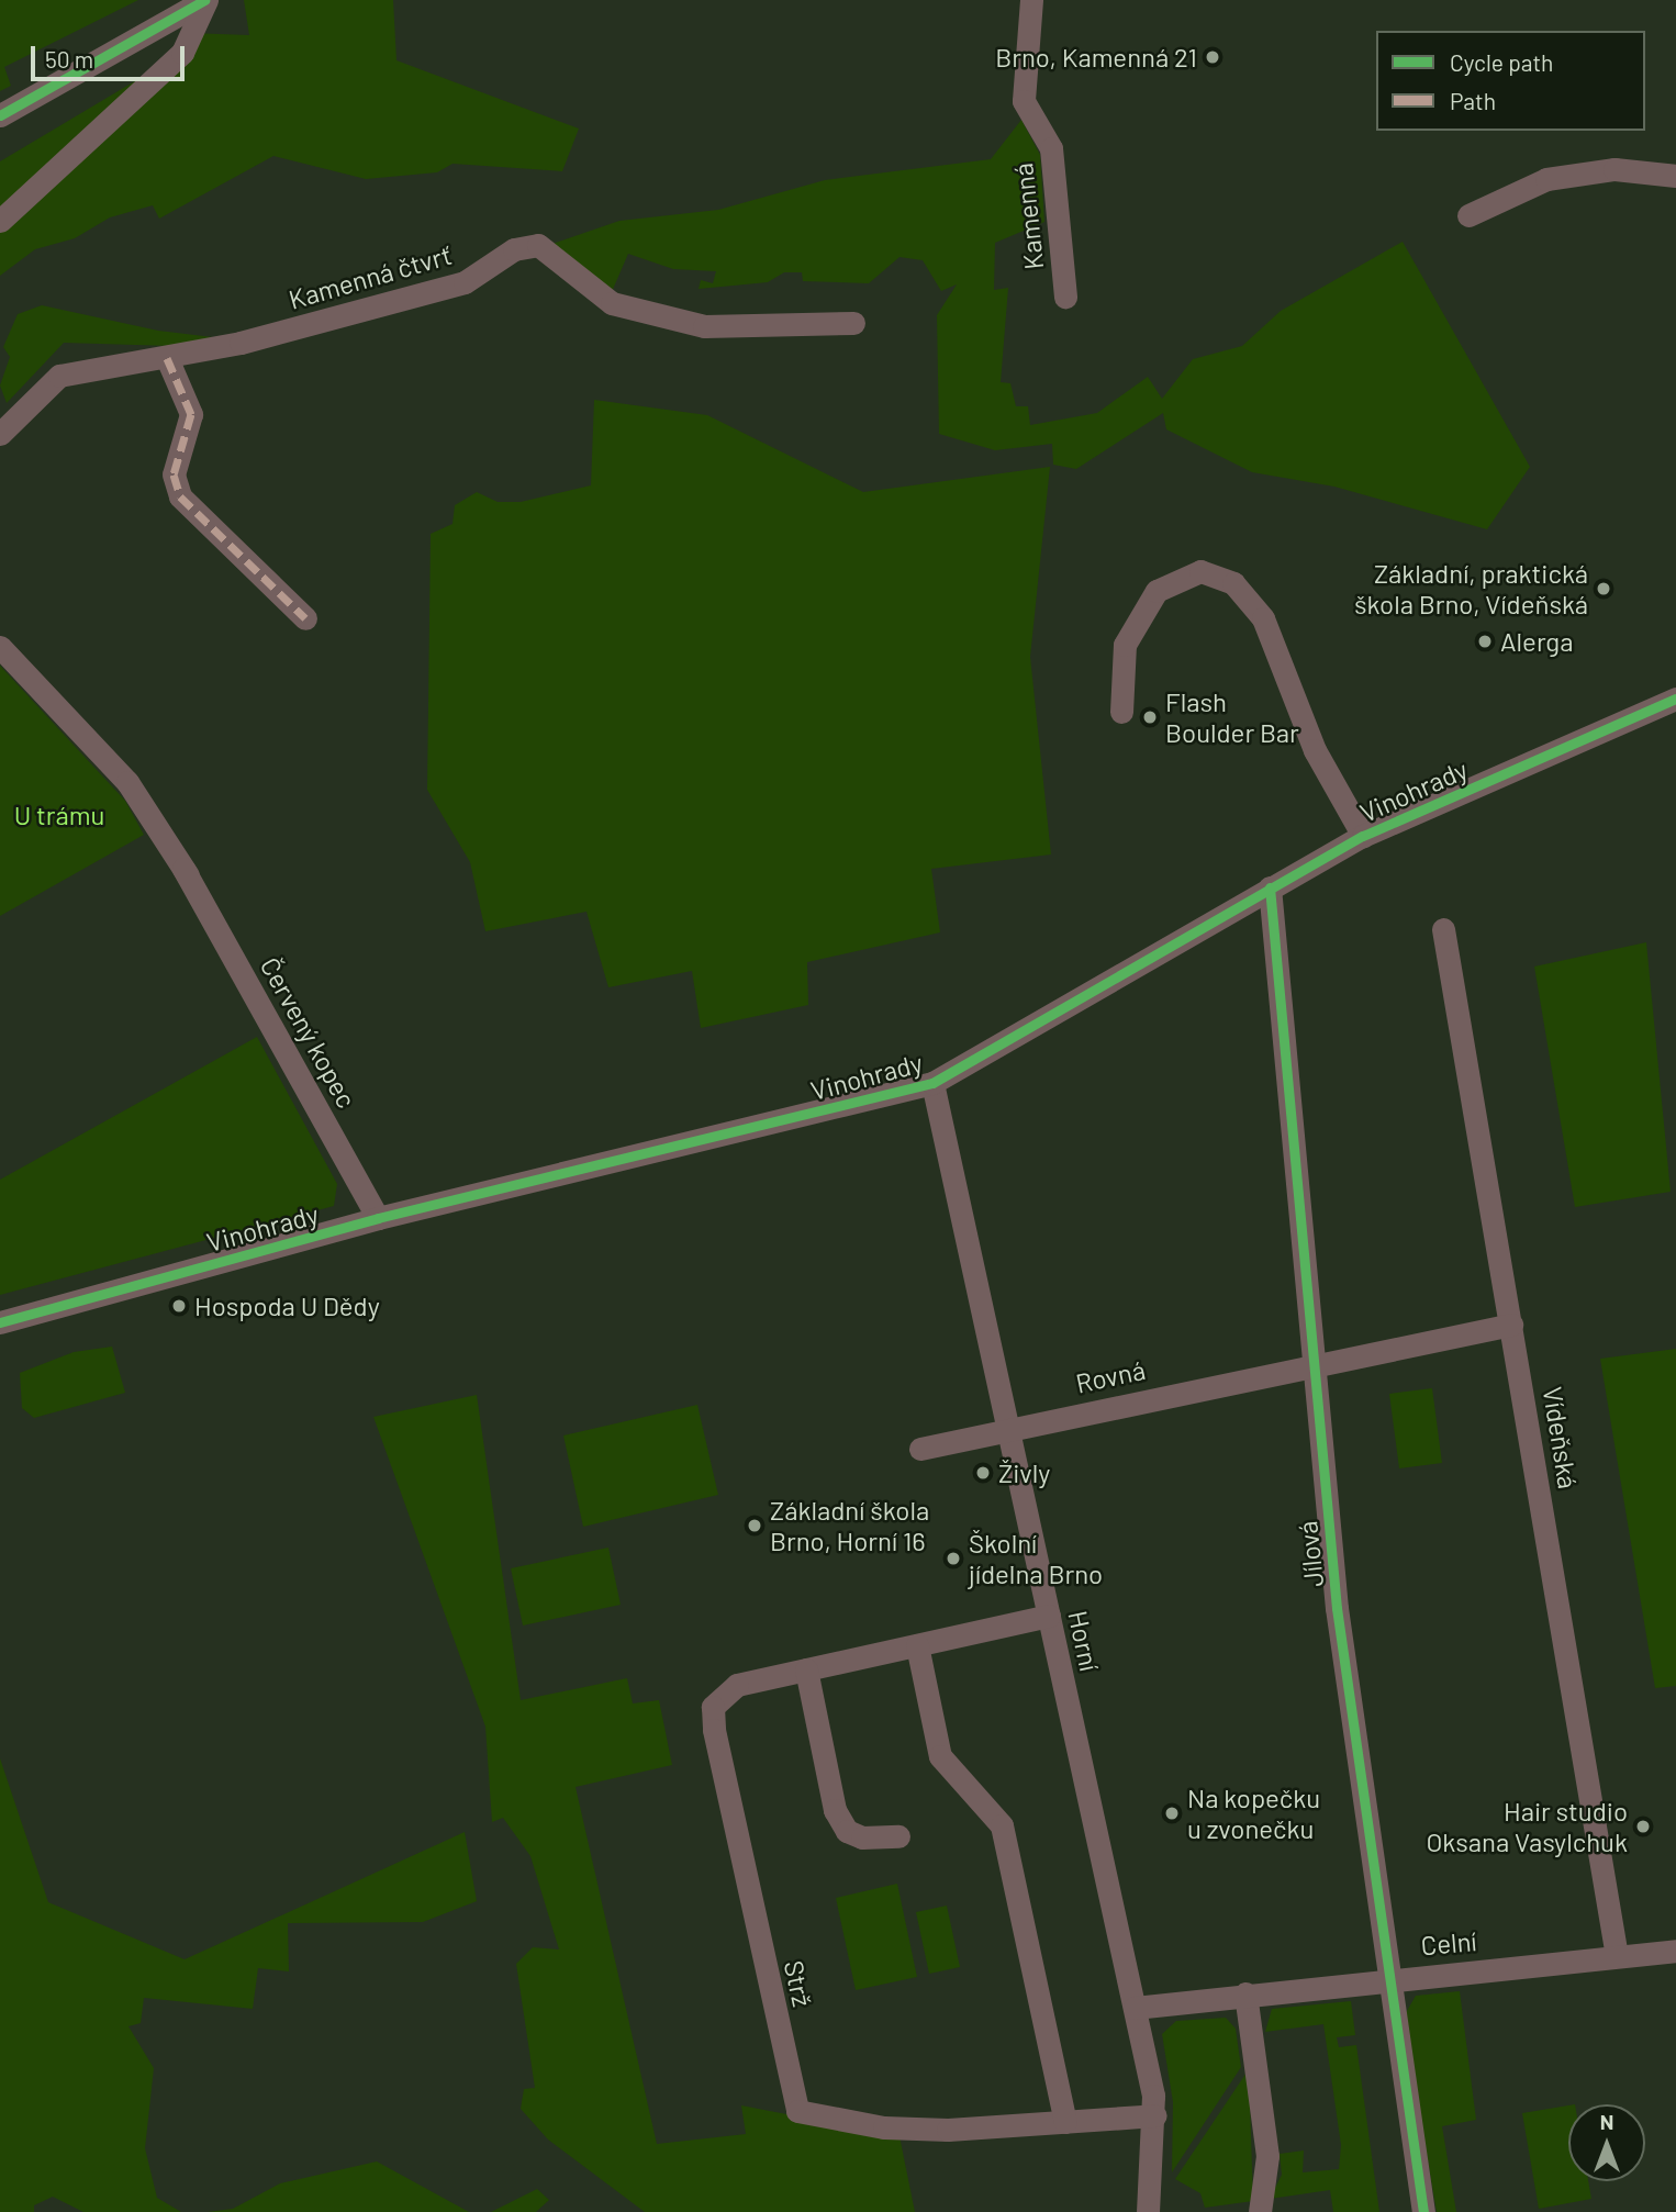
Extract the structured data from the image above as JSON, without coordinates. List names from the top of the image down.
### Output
{
  "streets": {
    "street": [
      "Kamenná",
      "Kamenná čtvrť",
      "Vinohrady",
      "Červený kopec",
      "Rovná",
      "Vídeňská",
      "Jílová",
      "Horní",
      "Celní",
      "Strž"
    ]
  },
  "crossings": [
    ["Vinohrady", "Červený kopec"],
    ["Vinohrady", "Jílová"],
    ["Vinohrady", "Horní"],
    ["Rovná", "Jílová"],
    ["Rovná", "Horní"],
    ["Vídeňská", "Celní"],
    ["Jílová", "Celní"],
    ["Horní", "Celní"],
    ["Horní", "Strž"]
  ],
  "parks": ["U trámu"],
  "places": [
    "Brno, Kamenná 21",
    "Základní, praktická škola Brno, Vídeňská",
    "Alerga",
    "Flash Boulder Bar",
    "Hospoda U Dědy",
    "Živly",
    "Základní škola Brno, Horní 16",
    "Školní jídelna Brno",
    "Na kopečku u zvonečku",
    "Hair studio Oksana Vasylchuk"
  ],
  "legend": ["Cycle path", "Path"],
  "scale_bar": "50 m",
  "north": "top"
}
